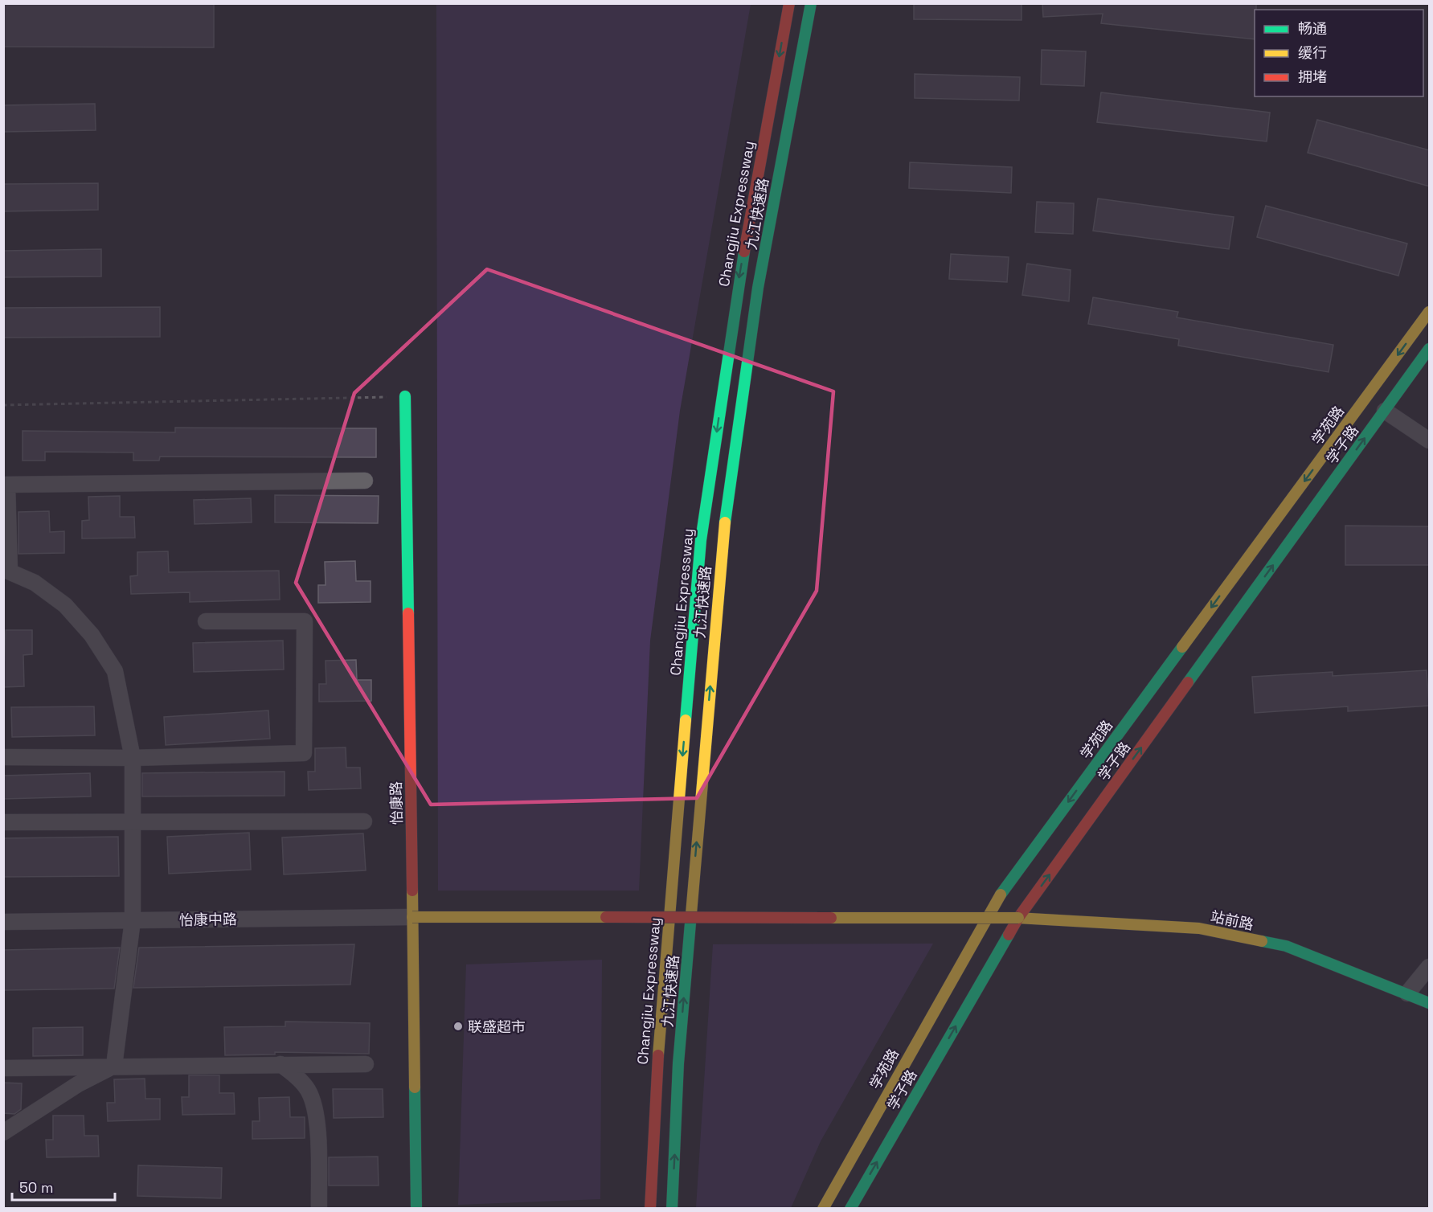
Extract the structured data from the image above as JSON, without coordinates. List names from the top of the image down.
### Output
{
  "streets": {
    "main road": [
      "Changjiu Expressway",
      "九江快速路",
      "学苑路",
      "学子路",
      "怡康路",
      "站前路"
    ],
    "street": ["怡康中路"]
  },
  "crossings": [
    ["学子路", "站前路"],
    ["怡康路", "怡康中路"],
    ["怡康路", "站前路"],
    ["怡康中路", "站前路"]
  ],
  "one_way": [
    "Changjiu Expressway",
    "九江快速路",
    "学苑路",
    "学子路"
  ],
  "places": ["联盛超市"],
  "legend": ["畅通", "缓行", "拥堵"],
  "scale_bar": "50 m"
}
